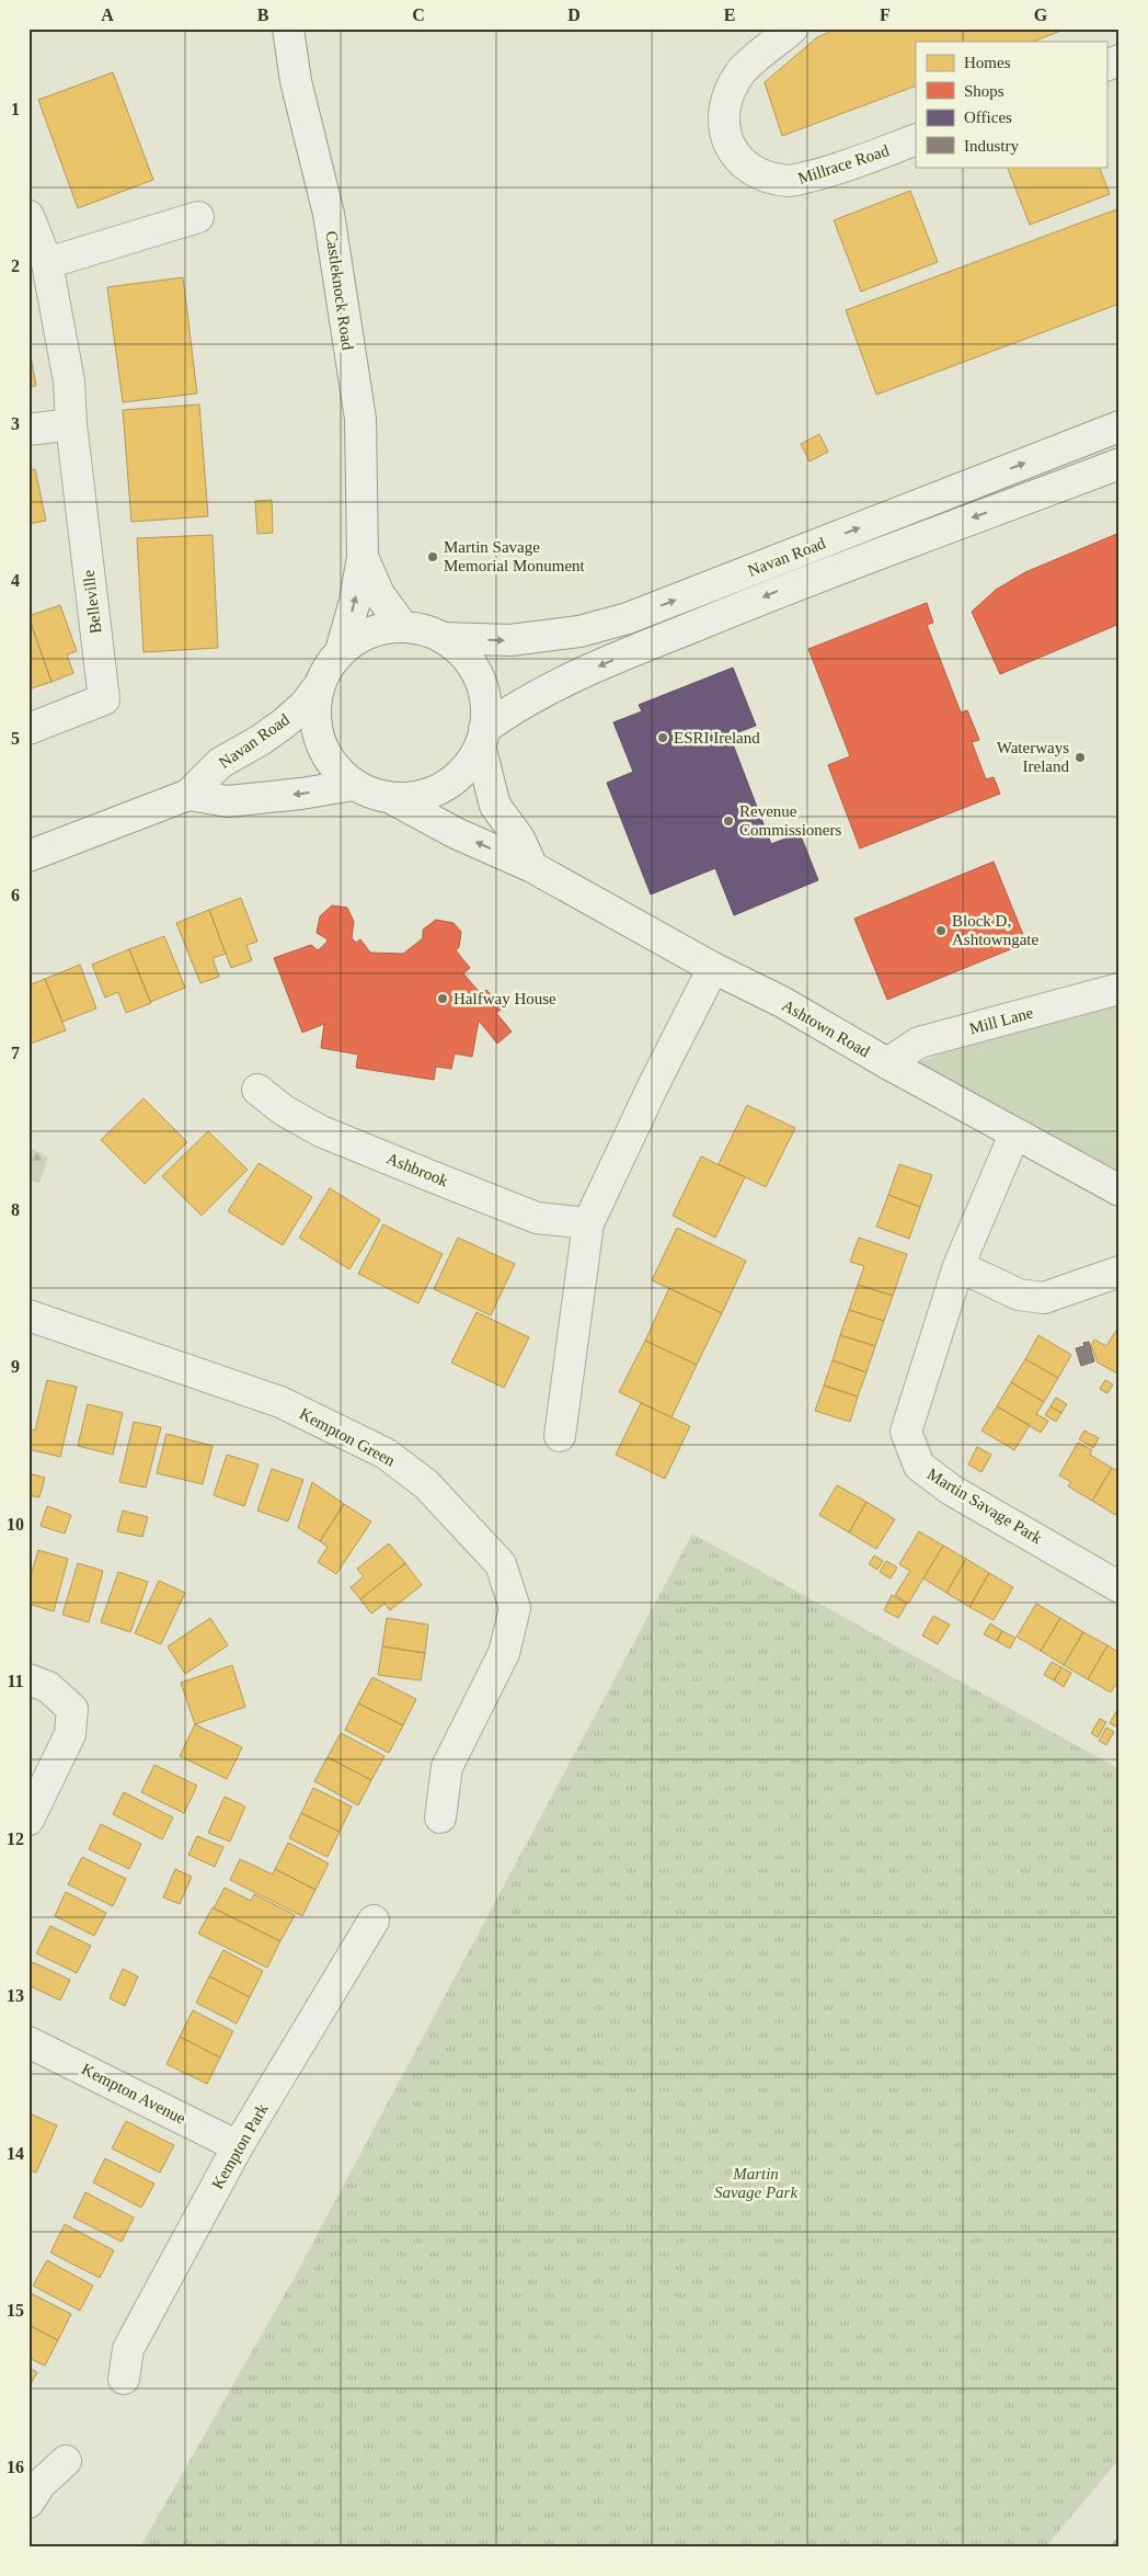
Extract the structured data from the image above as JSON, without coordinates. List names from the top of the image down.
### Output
{
  "streets": {
    "street": [
      "Millrace Road",
      "Castleknock Road",
      "Navan Road",
      "Belleville",
      "Mill Lane",
      "Ashtown Road",
      "Ashbrook",
      "Kempton Green",
      "Martin Savage Park",
      "Kempton Avenue",
      "Kempton Park"
    ]
  },
  "crossings": [
    ["Castleknock Road", "Navan Road"],
    ["Castleknock Road", "Ashtown Road"],
    ["Navan Road", "Ashtown Road"],
    ["Mill Lane", "Ashtown Road"],
    ["Ashtown Road", "Martin Savage Park"],
    ["Kempton Avenue", "Kempton Park"]
  ],
  "parks": ["Martin Savage Park"],
  "places": [
    "Martin Savage Memorial Monument",
    "ESRI Ireland",
    "Waterways Ireland",
    "Revenue Commissioners",
    "Block D, Ashtowngate",
    "Halfway House"
  ],
  "legend": [
    "Homes",
    "Shops",
    "Offices",
    "Industry"
  ],
  "grid": {
    "columns": [
      "A",
      "B",
      "C",
      "D",
      "E",
      "F",
      "G"
    ],
    "rows": [
      "1",
      "2",
      "3",
      "4",
      "5",
      "6",
      "7",
      "8",
      "9",
      "10",
      "11",
      "12",
      "13",
      "14",
      "15",
      "16"
    ]
  }
}
